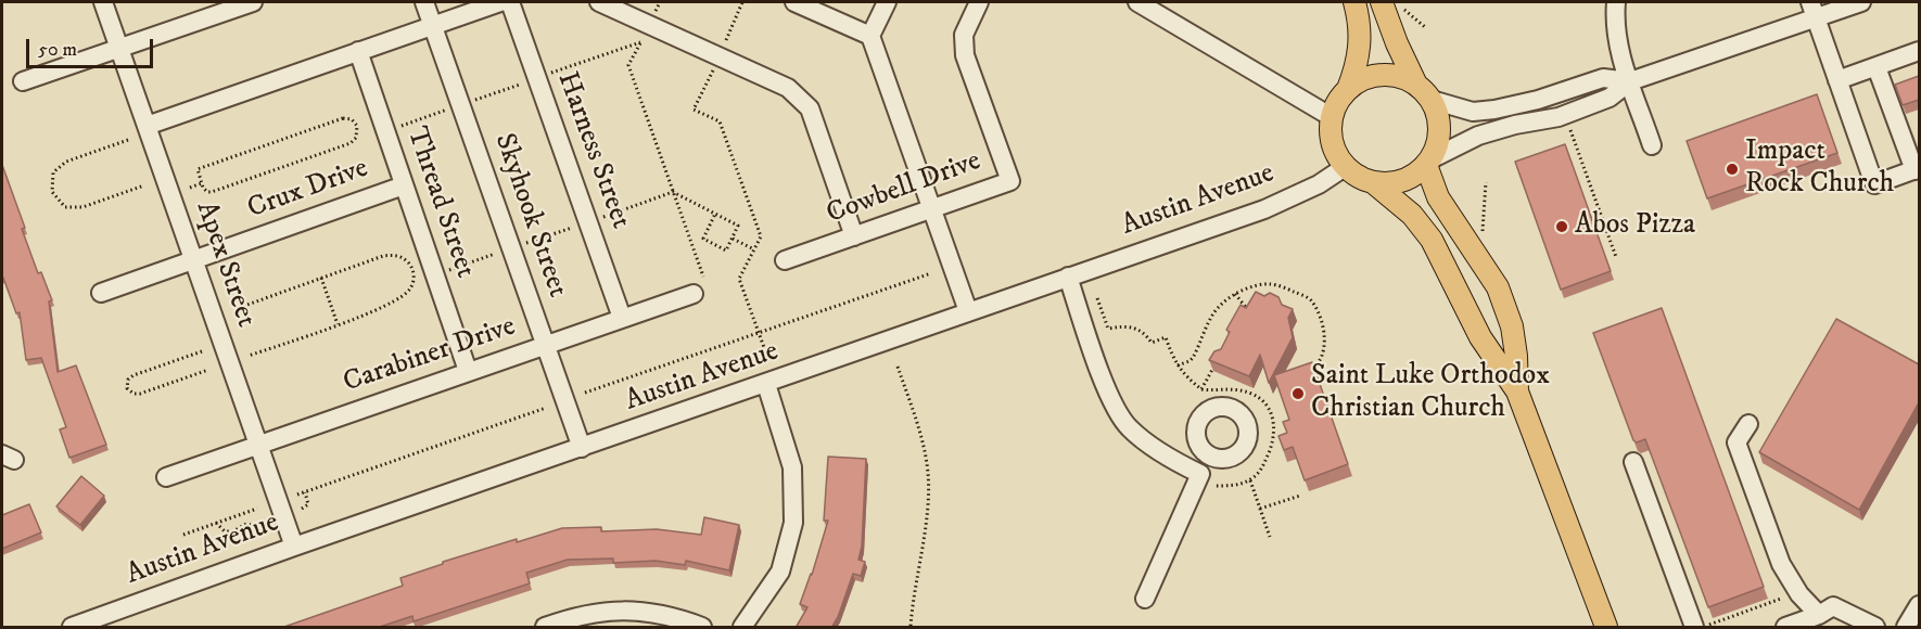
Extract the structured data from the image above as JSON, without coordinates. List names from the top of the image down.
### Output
{
  "streets": {
    "street": [
      "Harness Street",
      "Cowbell Drive",
      "Crux Drive",
      "Austin Avenue",
      "Thread Street",
      "Skyhook Street",
      "Apex Street",
      "Carabiner Drive"
    ]
  },
  "crossings": [
    ["Harness Street", "Carabiner Drive"],
    ["Crux Drive", "Thread Street"],
    ["Crux Drive", "Apex Street"],
    ["Austin Avenue", "Skyhook Street"],
    ["Austin Avenue", "Apex Street"],
    ["Thread Street", "Carabiner Drive"],
    ["Skyhook Street", "Carabiner Drive"],
    ["Apex Street", "Carabiner Drive"]
  ],
  "places": ["Impact Rock Church", "Abos Pizza", "Saint Luke Orthodox Christian Church"],
  "scale_bar": "50 m"
}
